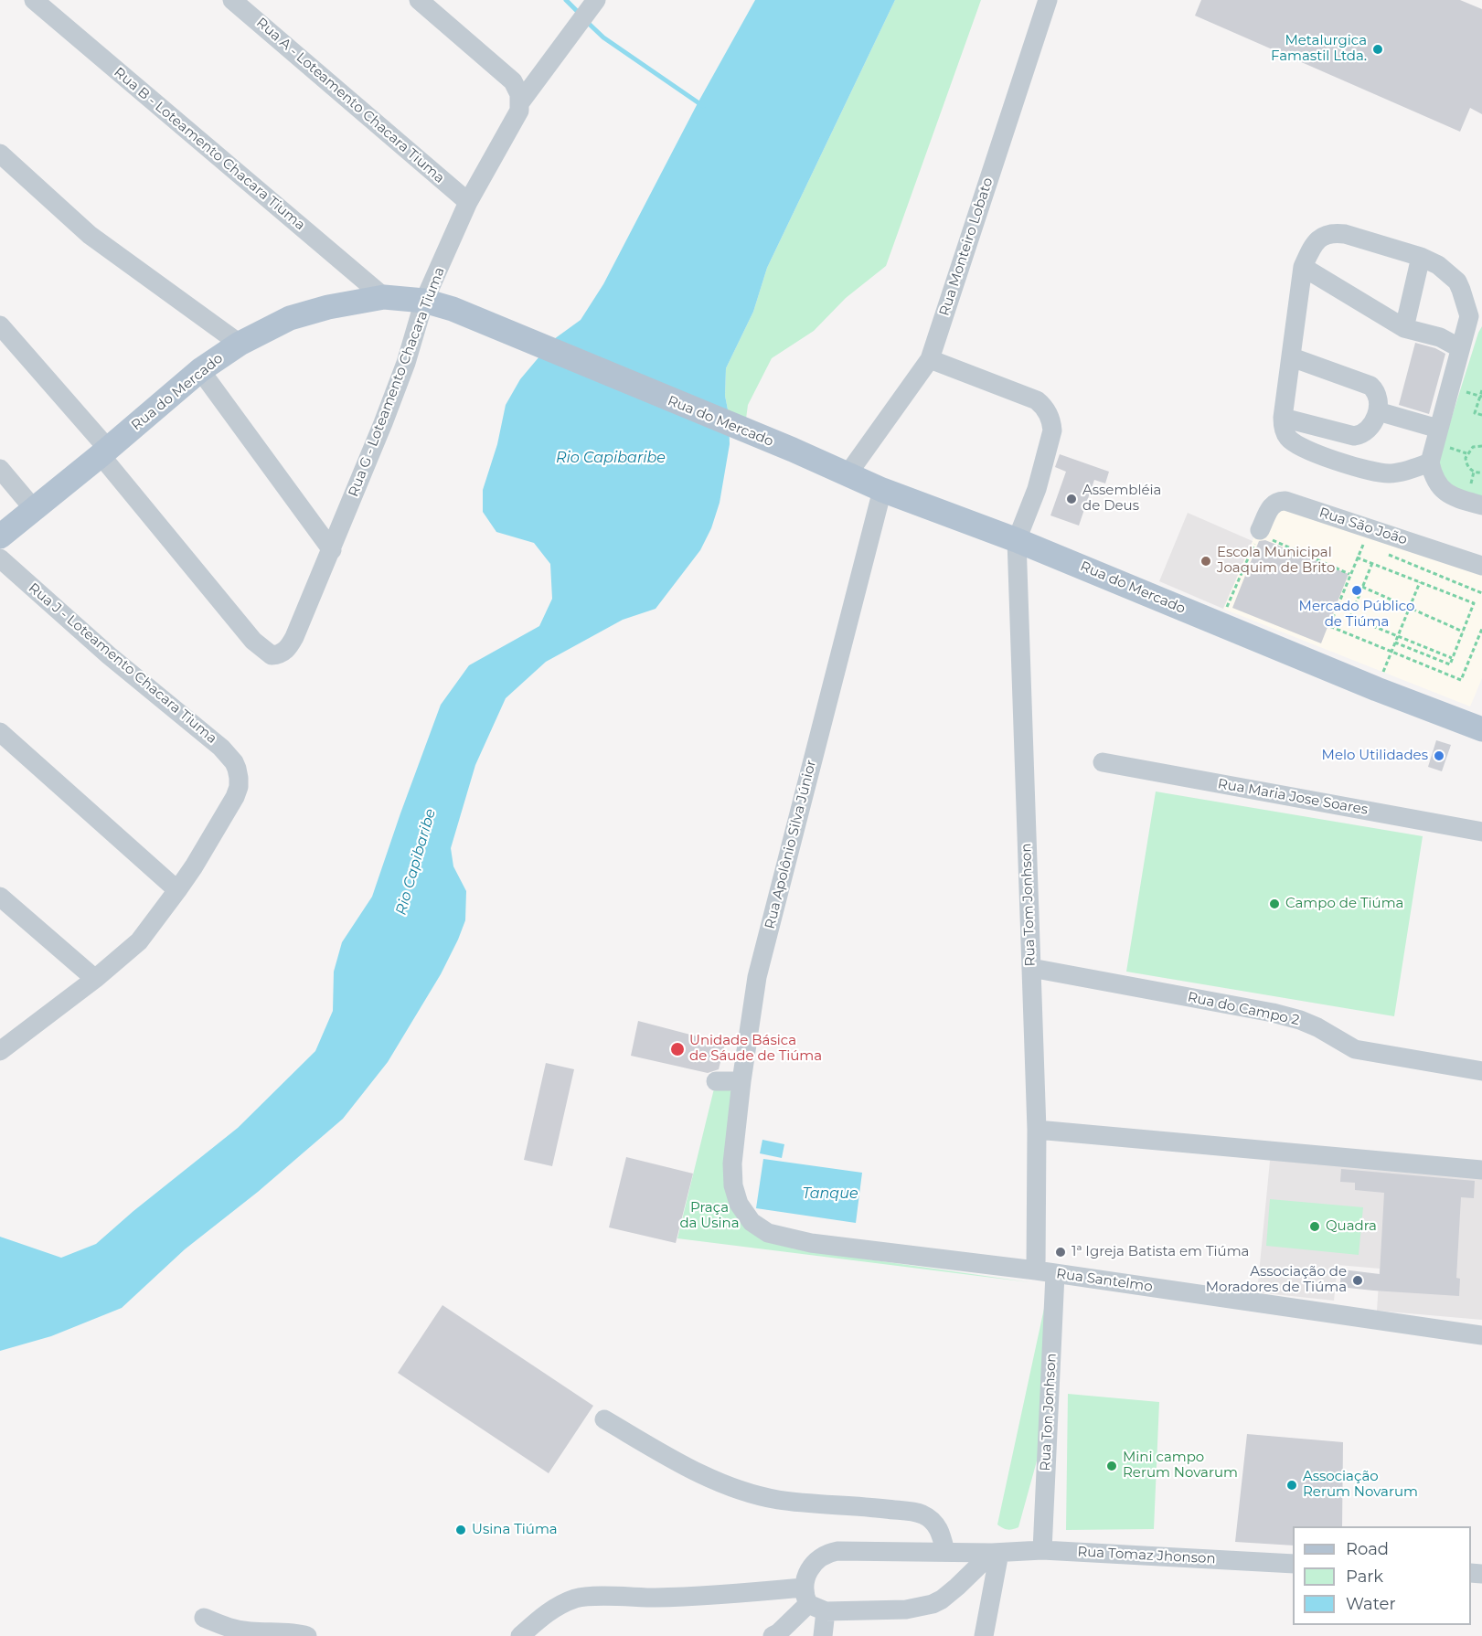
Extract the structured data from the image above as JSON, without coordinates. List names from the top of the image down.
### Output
{
  "streets": {
    "main road": ["Rua do Mercado"],
    "street": [
      "Rua A - Loteamento Chacara Tiuma",
      "Rua B - Loteamento Chacara Tiuma",
      "Rua Monteiro Lobato",
      "Rua G - Loteamento Chacara Tiuma",
      "Rua São João",
      "Rua J - Loteamento Chacara Tiuma",
      "Rua Maria Jose Soares",
      "Rua Apolônio Silva Júnior",
      "Rua Tom Jonhson",
      "Rua do Campo 2",
      "Rua Santelmo",
      "Rua Ton Jonhson",
      "Rua Tomaz Jhonson"
    ]
  },
  "crossings": [
    ["Rua A - Loteamento Chacara Tiuma", "Rua G - Loteamento Chacara Tiuma"],
    ["Rua B - Loteamento Chacara Tiuma", "Rua do Mercado"],
    ["Rua Monteiro Lobato", "Rua do Mercado"],
    ["Rua G - Loteamento Chacara Tiuma", "Rua do Mercado"],
    ["Rua do Mercado", "Rua Apolônio Silva Júnior"],
    ["Rua do Mercado", "Rua Tom Jonhson"],
    ["Rua Apolônio Silva Júnior", "Rua Santelmo"],
    ["Rua Tom Jonhson", "Rua do Campo 2"],
    ["Rua Tom Jonhson", "Rua Santelmo"],
    ["Rua Santelmo", "Rua Ton Jonhson"],
    ["Rua Ton Jonhson", "Rua Tomaz Jhonson"]
  ],
  "water": ["Rio Capibaribe", "Tanque"],
  "parks": ["Praça da Usina"],
  "places": [
    "Metalurgica Famastil Ltda.",
    "Assembléia de Deus",
    "Escola Municipal Joaquim de Brito",
    "Mercado Público de Tiúma",
    "Melo Utilidades",
    "Campo de Tiúma",
    "Unidade Básica de Sáude de Tiúma",
    "Quadra",
    "1ª Igreja Batista em Tiúma",
    "Associação de Moradores de Tiúma",
    "Mini campo Rerum Novarum",
    "Associação Rerum Novarum",
    "Usina Tiúma"
  ],
  "legend": ["Road", "Park", "Water"]
}
